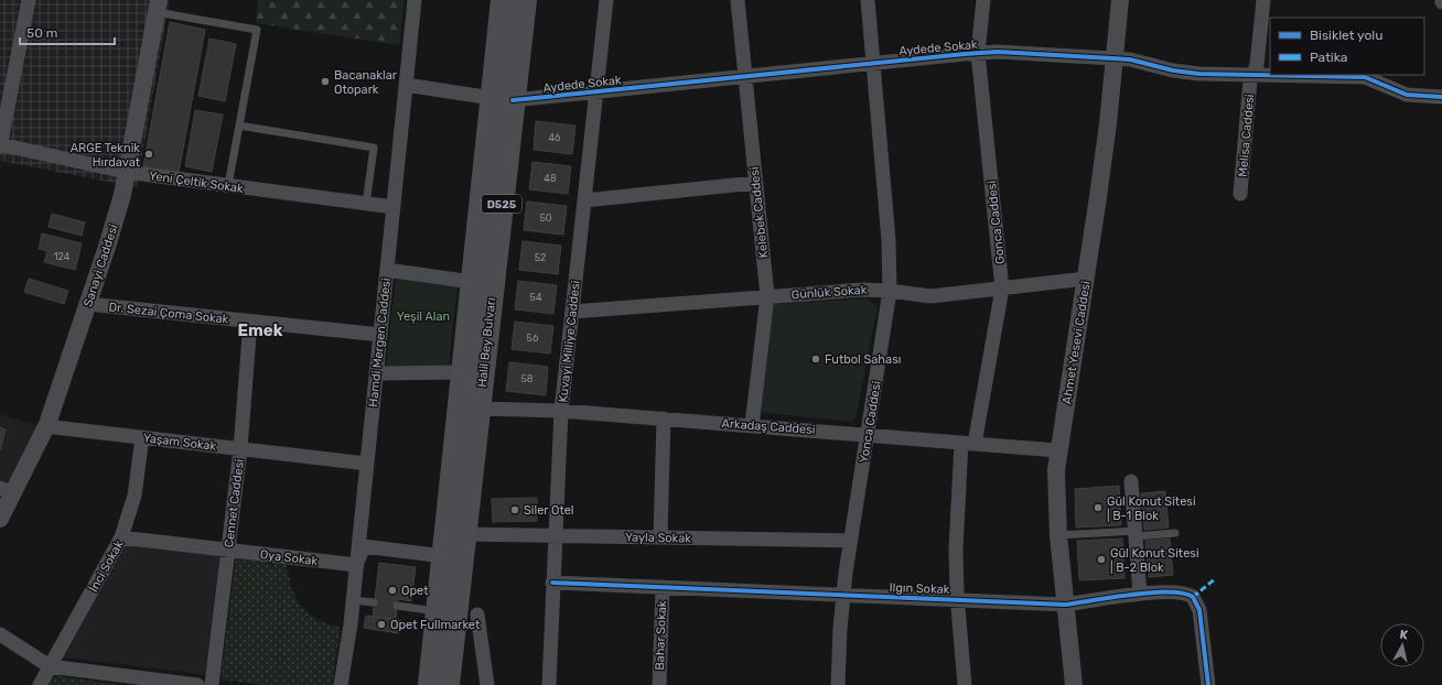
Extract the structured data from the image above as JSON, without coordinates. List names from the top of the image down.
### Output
{
  "streets": {
    "highway": ["D525", "Halil Bey Bulvarı"],
    "street": [
      "Aydede Sokak",
      "Melisa Caddesi",
      "Yeni Çeltik Sokak",
      "Kelebek Caddesi",
      "Gonca Caddesi",
      "Sanayi Caddesi",
      "Günlük Sokak",
      "Dr. Sezai Çoma Sokak",
      "Kuvayi Milliye Caddesi",
      "Hamdi Mergen Caddesi",
      "Ahmet Yesevi Caddesi",
      "Yonca Caddesi",
      "Arkadaş Caddesi",
      "Yaşam Sokak",
      "Cennet Caddesi",
      "Yayla Sokak",
      "Oya Sokak",
      "İnci Sokak",
      "Ilgın Sokak",
      "Bahar Sokak"
    ]
  },
  "crossings": [
    ["Aydede Sokak", "Melisa Caddesi"],
    ["Aydede Sokak", "Kelebek Caddesi"],
    ["Aydede Sokak", "Gonca Caddesi"],
    ["Aydede Sokak", "Kuvayi Milliye Caddesi"],
    ["Aydede Sokak", "Hamdi Mergen Caddesi"],
    ["Aydede Sokak", "Halil Bey Bulvarı"],
    ["Aydede Sokak", "Ahmet Yesevi Caddesi"],
    ["Aydede Sokak", "Yonca Caddesi"],
    ["Yeni Çeltik Sokak", "Sanayi Caddesi"],
    ["Yeni Çeltik Sokak", "Hamdi Mergen Caddesi"],
    ["Kelebek Caddesi", "Günlük Sokak"],
    ["Kelebek Caddesi", "Arkadaş Caddesi"],
    ["Gonca Caddesi", "Günlük Sokak"],
    ["Gonca Caddesi", "Arkadaş Caddesi"],
    ["Gonca Caddesi", "Ilgın Sokak"],
    ["Sanayi Caddesi", "Dr. Sezai Çoma Sokak"],
    ["Sanayi Caddesi", "Yaşam Sokak"],
    ["Günlük Sokak", "Kuvayi Milliye Caddesi"],
    ["Günlük Sokak", "Ahmet Yesevi Caddesi"],
    ["Günlük Sokak", "Yonca Caddesi"],
    ["Dr. Sezai Çoma Sokak", "Hamdi Mergen Caddesi"],
    ["Dr. Sezai Çoma Sokak", "Cennet Caddesi"],
    ["Kuvayi Milliye Caddesi", "Arkadaş Caddesi"],
    ["Kuvayi Milliye Caddesi", "Yayla Sokak"],
    ["Kuvayi Milliye Caddesi", "Ilgın Sokak"],
    ["Hamdi Mergen Caddesi", "Yaşam Sokak"],
    ["Hamdi Mergen Caddesi", "Oya Sokak"],
    ["Halil Bey Bulvarı", "Arkadaş Caddesi"],
    ["Halil Bey Bulvarı", "Yayla Sokak"],
    ["Ahmet Yesevi Caddesi", "Arkadaş Caddesi"],
    ["Ahmet Yesevi Caddesi", "Ilgın Sokak"],
    ["Yonca Caddesi", "Arkadaş Caddesi"],
    ["Yonca Caddesi", "Yayla Sokak"],
    ["Yonca Caddesi", "Ilgın Sokak"],
    ["Yaşam Sokak", "Cennet Caddesi"],
    ["Yaşam Sokak", "İnci Sokak"],
    ["Cennet Caddesi", "Oya Sokak"],
    ["Oya Sokak", "İnci Sokak"],
    ["Ilgın Sokak", "Bahar Sokak"]
  ],
  "districts": ["Emek"],
  "parks": ["Yeşil Alan"],
  "places": [
    "Bacanaklar Otopark",
    "ARGE Teknik Hırdavat",
    "Futbol Sahası",
    "Gül Konut Sitesi | B-1 Blok",
    "Siler Otel",
    "Gül Konut Sitesi | B-2 Blok",
    "Opet",
    "Opet Fullmarket"
  ],
  "house_numbers": [
    "46",
    "48",
    "50",
    "124",
    "52",
    "54",
    "56",
    "58"
  ],
  "legend": ["Bisiklet yolu", "Patika"],
  "scale_bar": "50 m",
  "north": "top"
}
